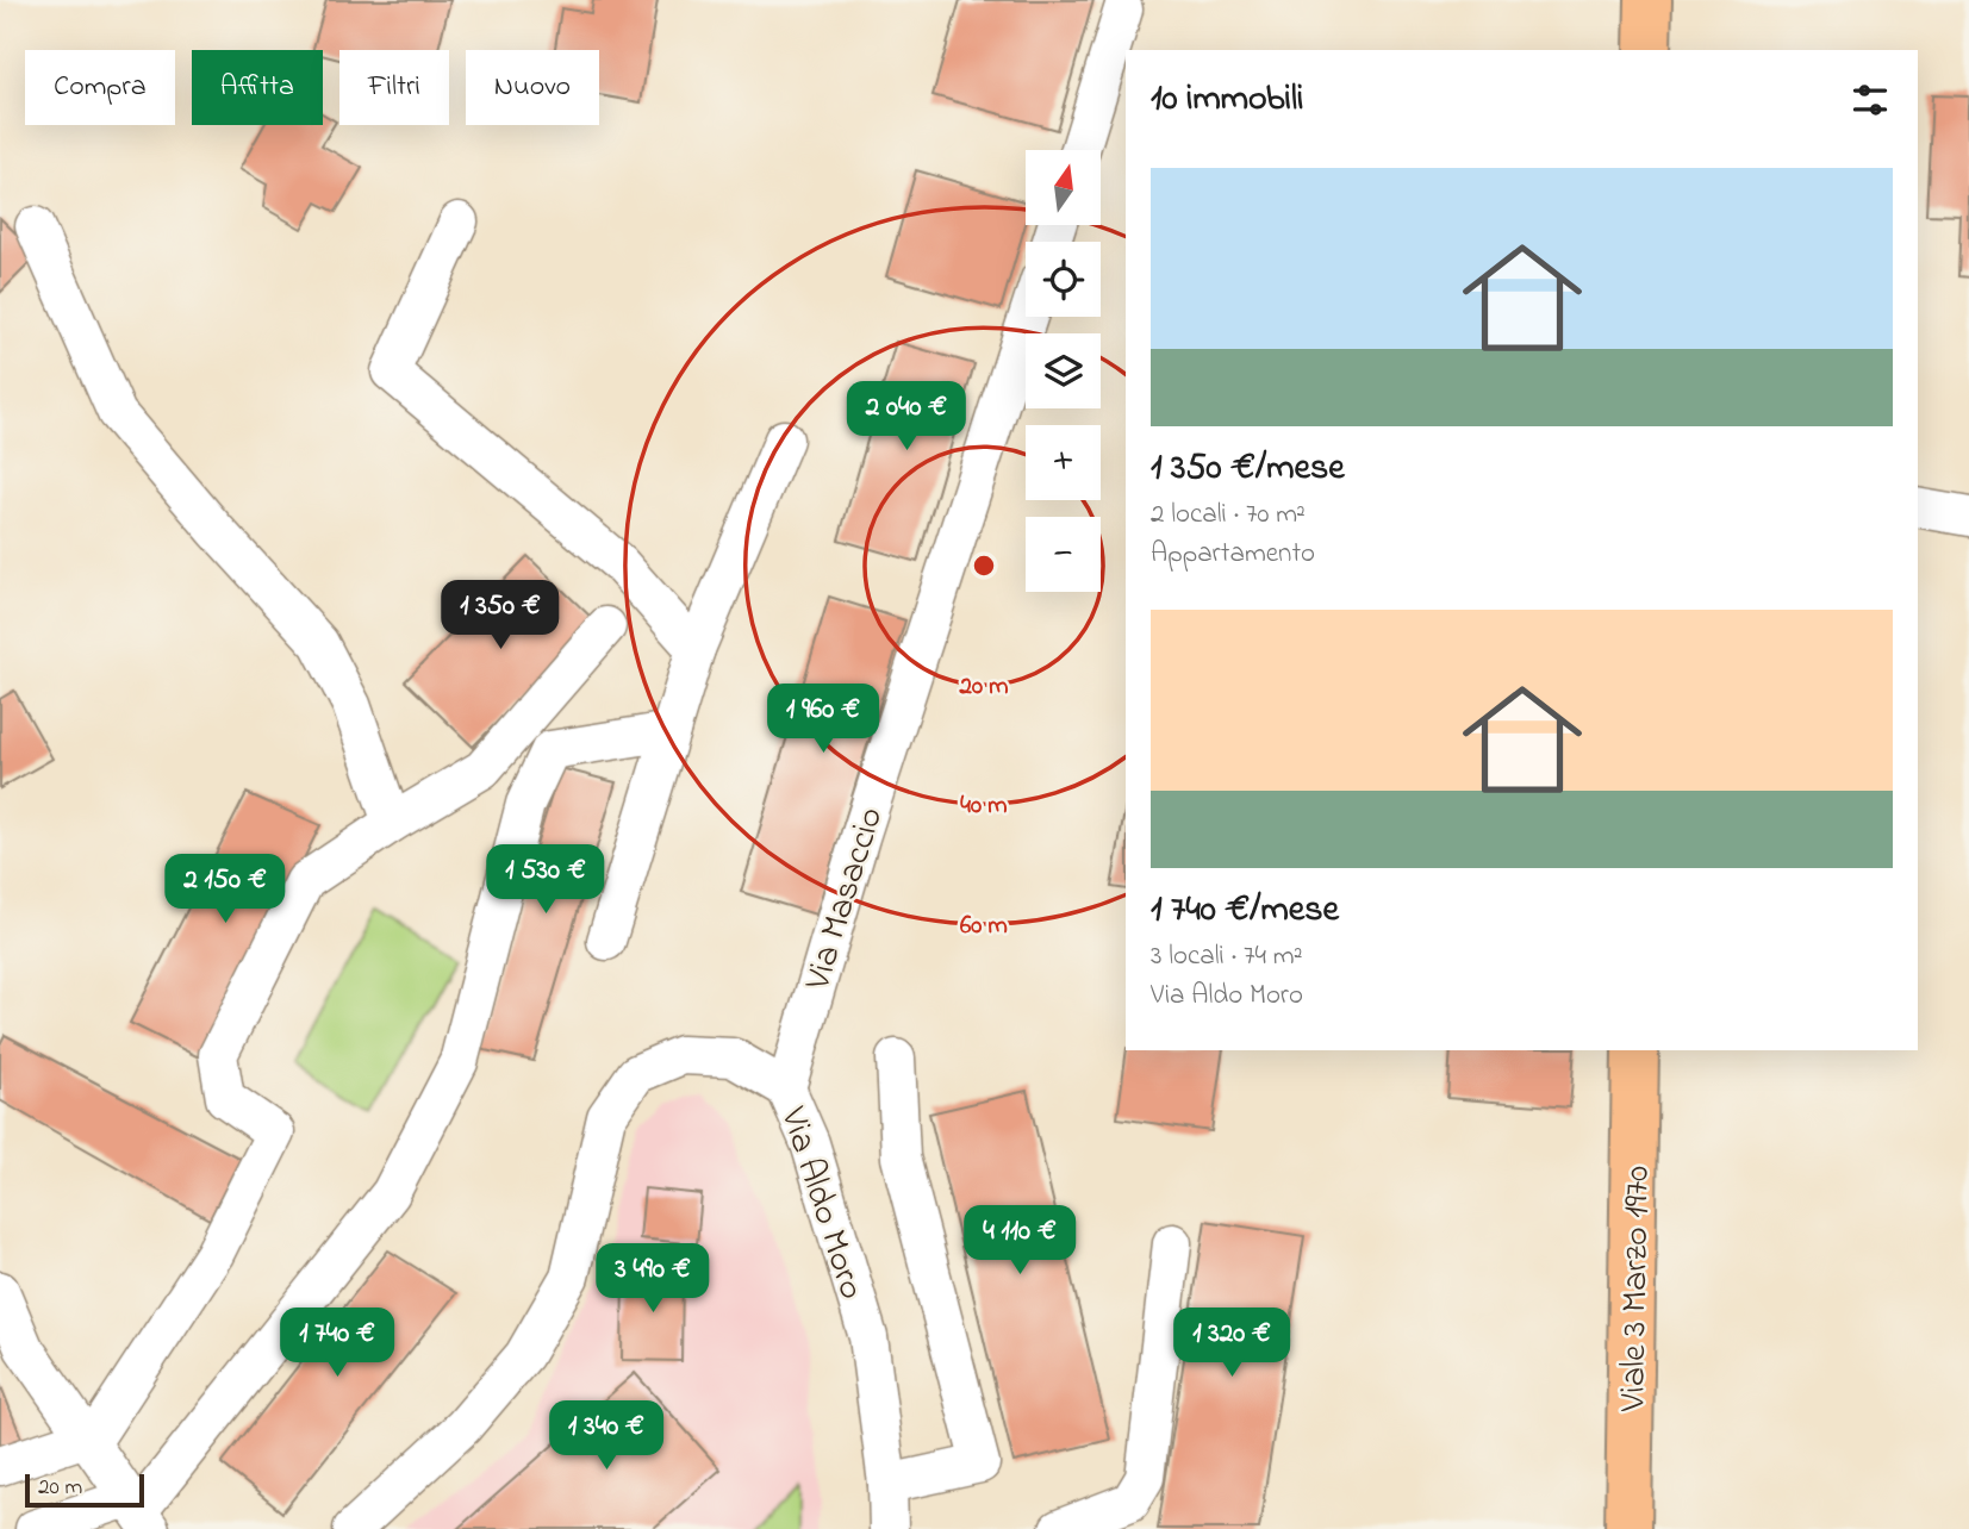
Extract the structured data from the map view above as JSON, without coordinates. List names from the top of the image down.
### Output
{
  "streets": {
    "main road": ["Viale 3 Marzo 1970"],
    "street": ["Via Masaccio", "Via Aldo Moro"]
  },
  "crossings": [
    ["Via Masaccio", "Via Aldo Moro"]
  ],
  "scale_bar": "20 m",
  "north": "top",
  "page": {
    "chip": [
      "Compra",
      "Affitta",
      "Filtri",
      "Nuovo"
    ],
    "heading": "10 immobili",
    "map_buttons": ["+", "−"],
    "list": [
      {
        "name": "1 350 €/mese",
        "note": "2 locali · 70 m² · Appartamento"
      },
      {
        "name": "1 740 €/mese",
        "note": "3 locali · 74 m² · Via Aldo Moro"
      }
    ],
    "price": [
      "2 040 €",
      "1 350 €",
      "1 960 €",
      "1 530 €",
      "2 150 €",
      "4 110 €",
      "3 490 €",
      "1 740 €",
      "1 320 €",
      "1 340 €"
    ],
    "scale": "20 m"
  },
  "rings": ["20 m", "40 m", "60 m"]
}
